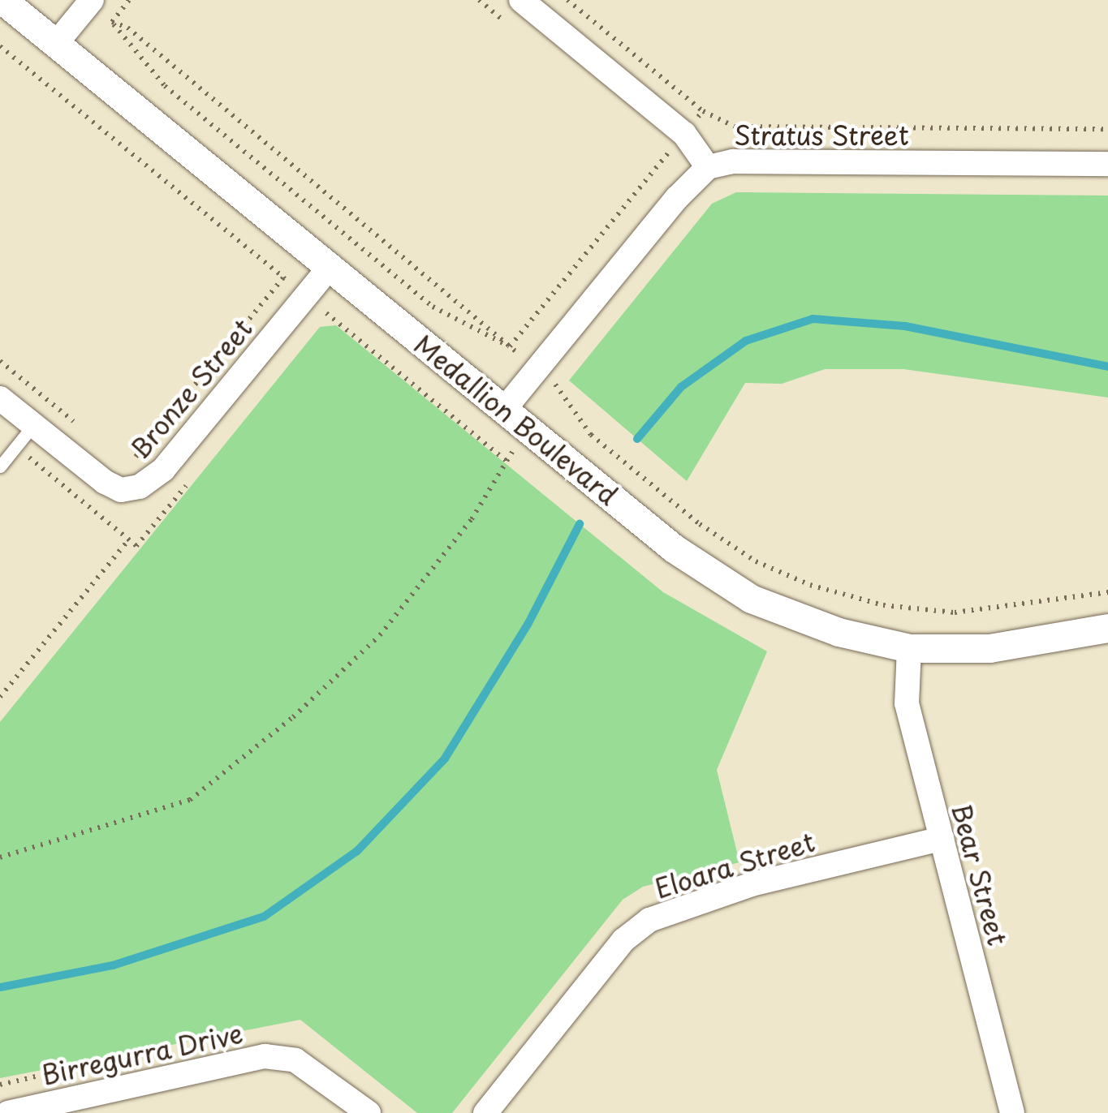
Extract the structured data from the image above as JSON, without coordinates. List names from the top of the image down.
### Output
{
  "streets": {
    "street": [
      "Stratus Street",
      "Bronze Street",
      "Medallion Boulevard",
      "Eloara Street",
      "Bear Street",
      "Birregurra Drive"
    ]
  },
  "crossings": [
    ["Stratus Street", "Medallion Boulevard"],
    ["Bronze Street", "Medallion Boulevard"],
    ["Medallion Boulevard", "Bear Street"],
    ["Eloara Street", "Bear Street"]
  ]
}
